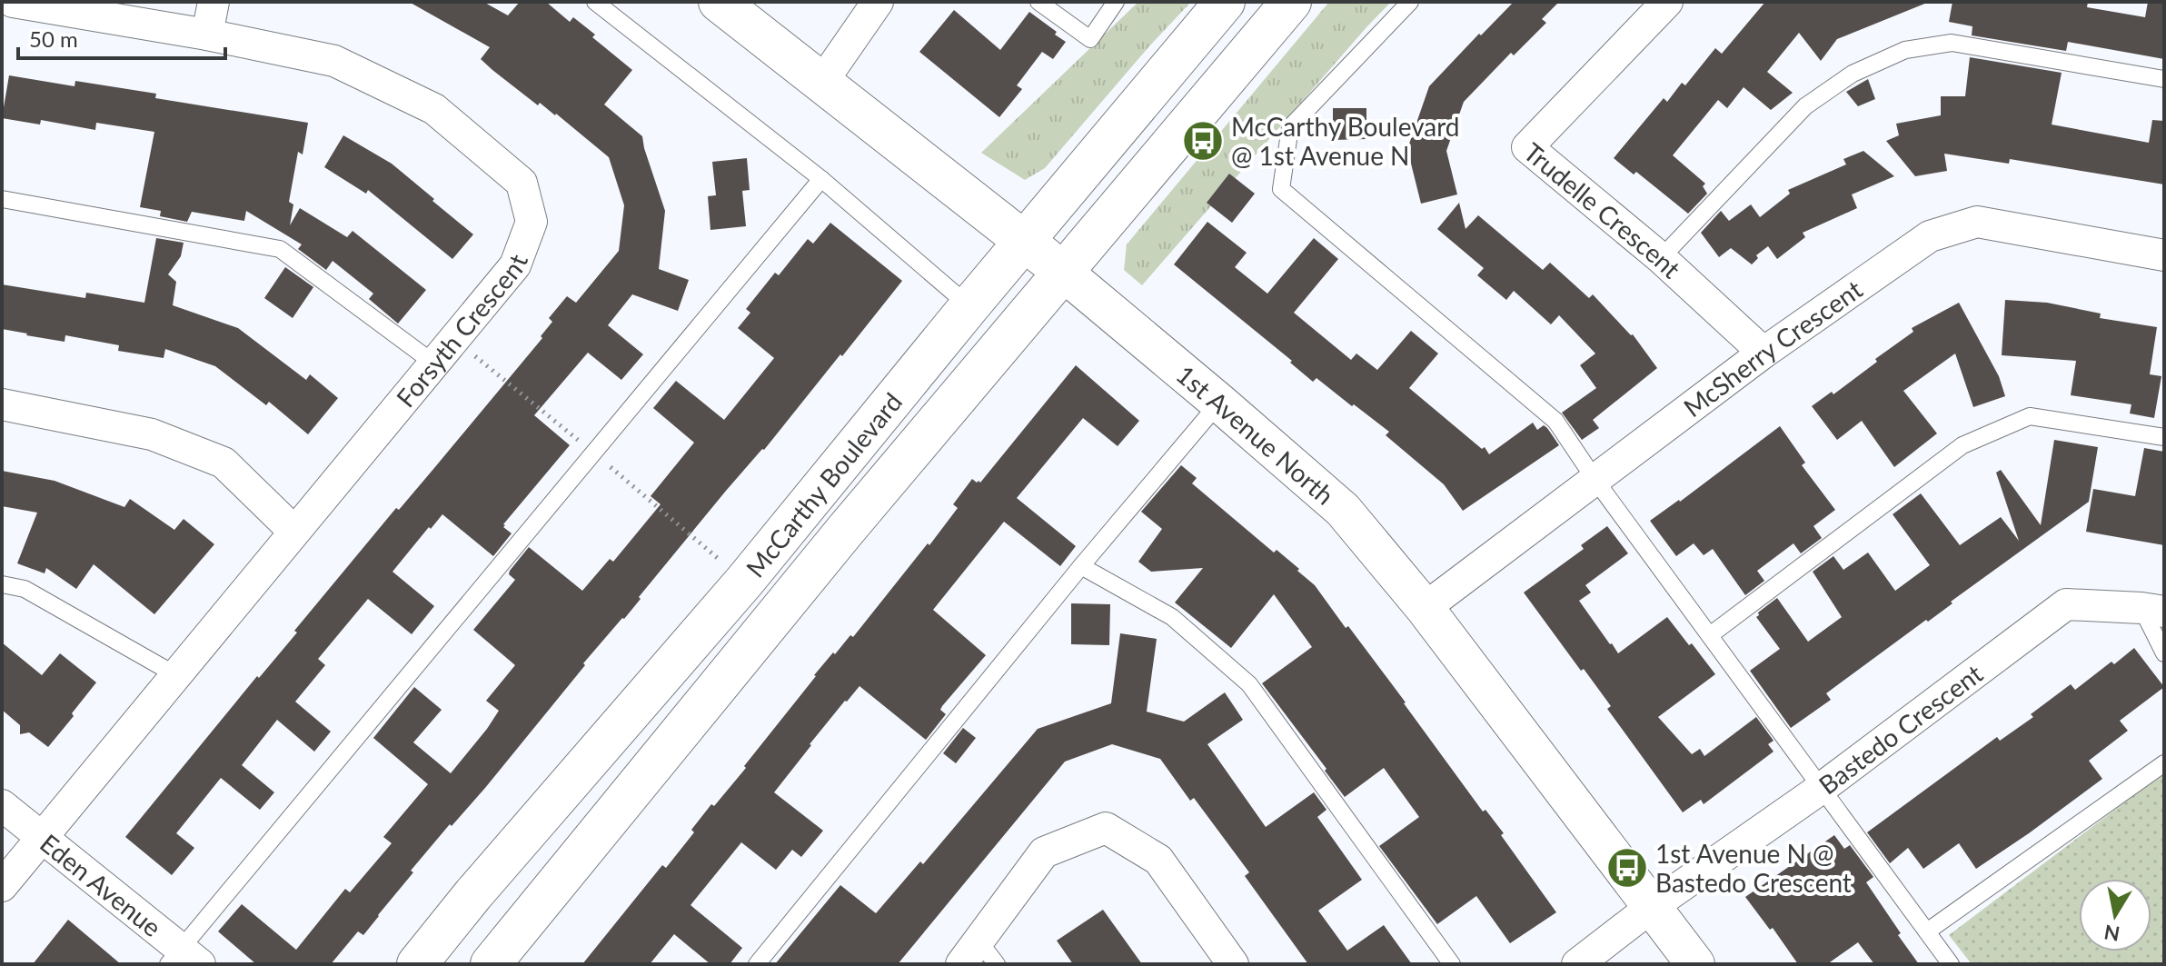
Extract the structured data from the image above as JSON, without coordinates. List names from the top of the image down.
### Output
{
  "streets": {
    "main road": ["1st Avenue North", "McCarthy Boulevard"],
    "street": [
      "Trudelle Crescent",
      "Forsyth Crescent",
      "McSherry Crescent",
      "Bastedo Crescent",
      "Eden Avenue"
    ]
  },
  "crossings": [
    ["Trudelle Crescent", "McSherry Crescent"],
    ["Forsyth Crescent", "Eden Avenue"],
    ["McSherry Crescent", "1st Avenue North"],
    ["1st Avenue North", "McCarthy Boulevard"],
    ["1st Avenue North", "Bastedo Crescent"]
  ],
  "places": {
    "bus stop": ["McCarthy Boulevard @ 1st Avenue N", "1st Avenue N @ Bastedo Crescent"]
  },
  "scale_bar": "50 m",
  "north": "bottom"
}
